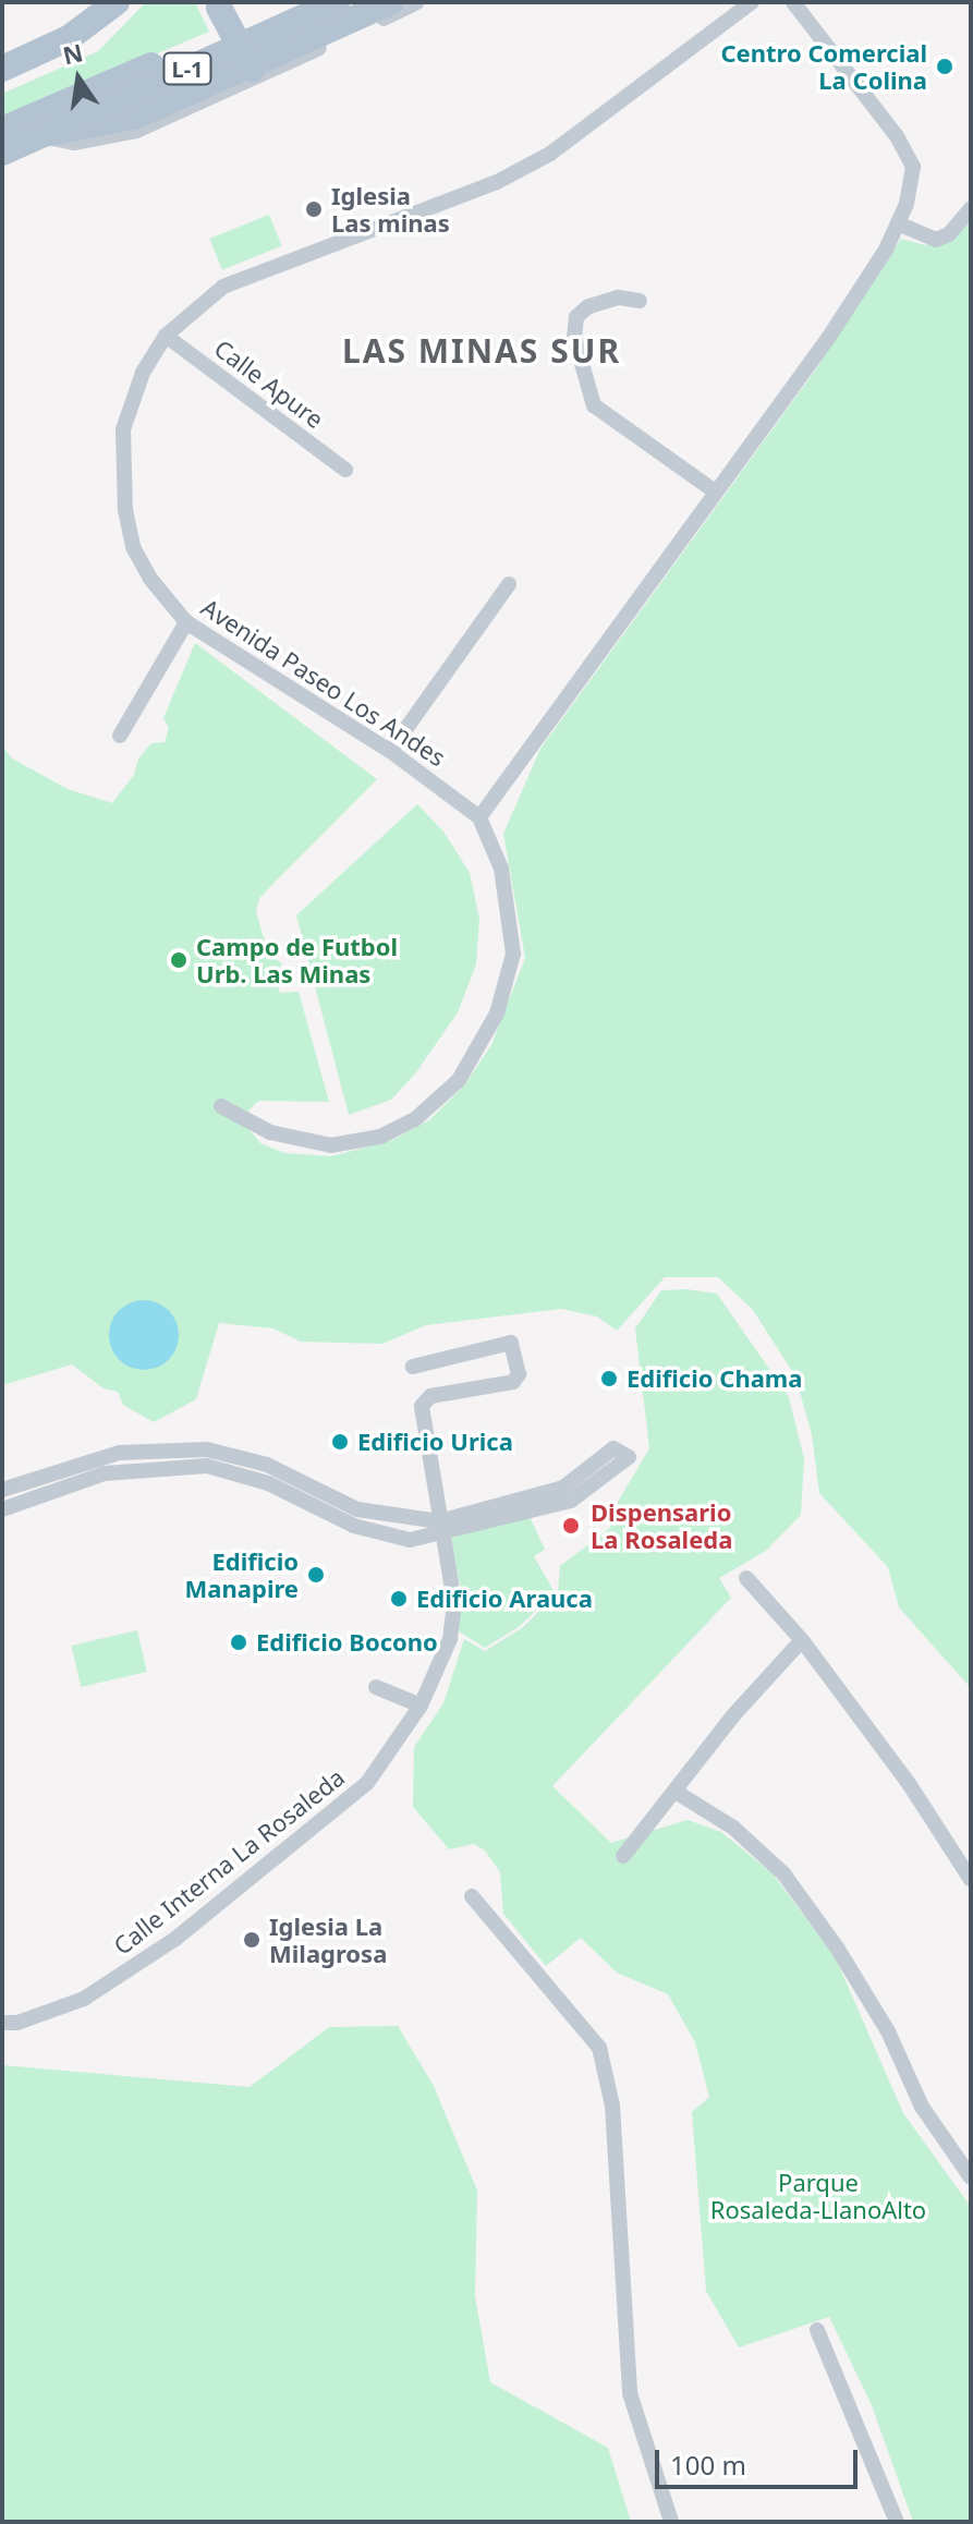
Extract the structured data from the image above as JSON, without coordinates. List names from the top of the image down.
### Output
{
  "streets": {
    "main road": ["L-1"],
    "street": ["Calle Apure", "Avenida Paseo Los Andes", "Calle Interna La Rosaleda"]
  },
  "crossings": [
    ["Calle Apure", "Avenida Paseo Los Andes"]
  ],
  "districts": ["LAS MINAS SUR"],
  "parks": ["Parque Rosaleda-LlanoAlto"],
  "places": [
    "Centro Comercial La Colina",
    "Iglesia Las minas",
    "Campo de Futbol Urb. Las Minas",
    "Edificio Chama",
    "Edificio Urica",
    "Dispensario La Rosaleda",
    "Edificio Manapire",
    "Edificio Arauca",
    "Edificio Bocono",
    "Iglesia La Milagrosa"
  ],
  "scale_bar": "100 m",
  "north": "top"
}
